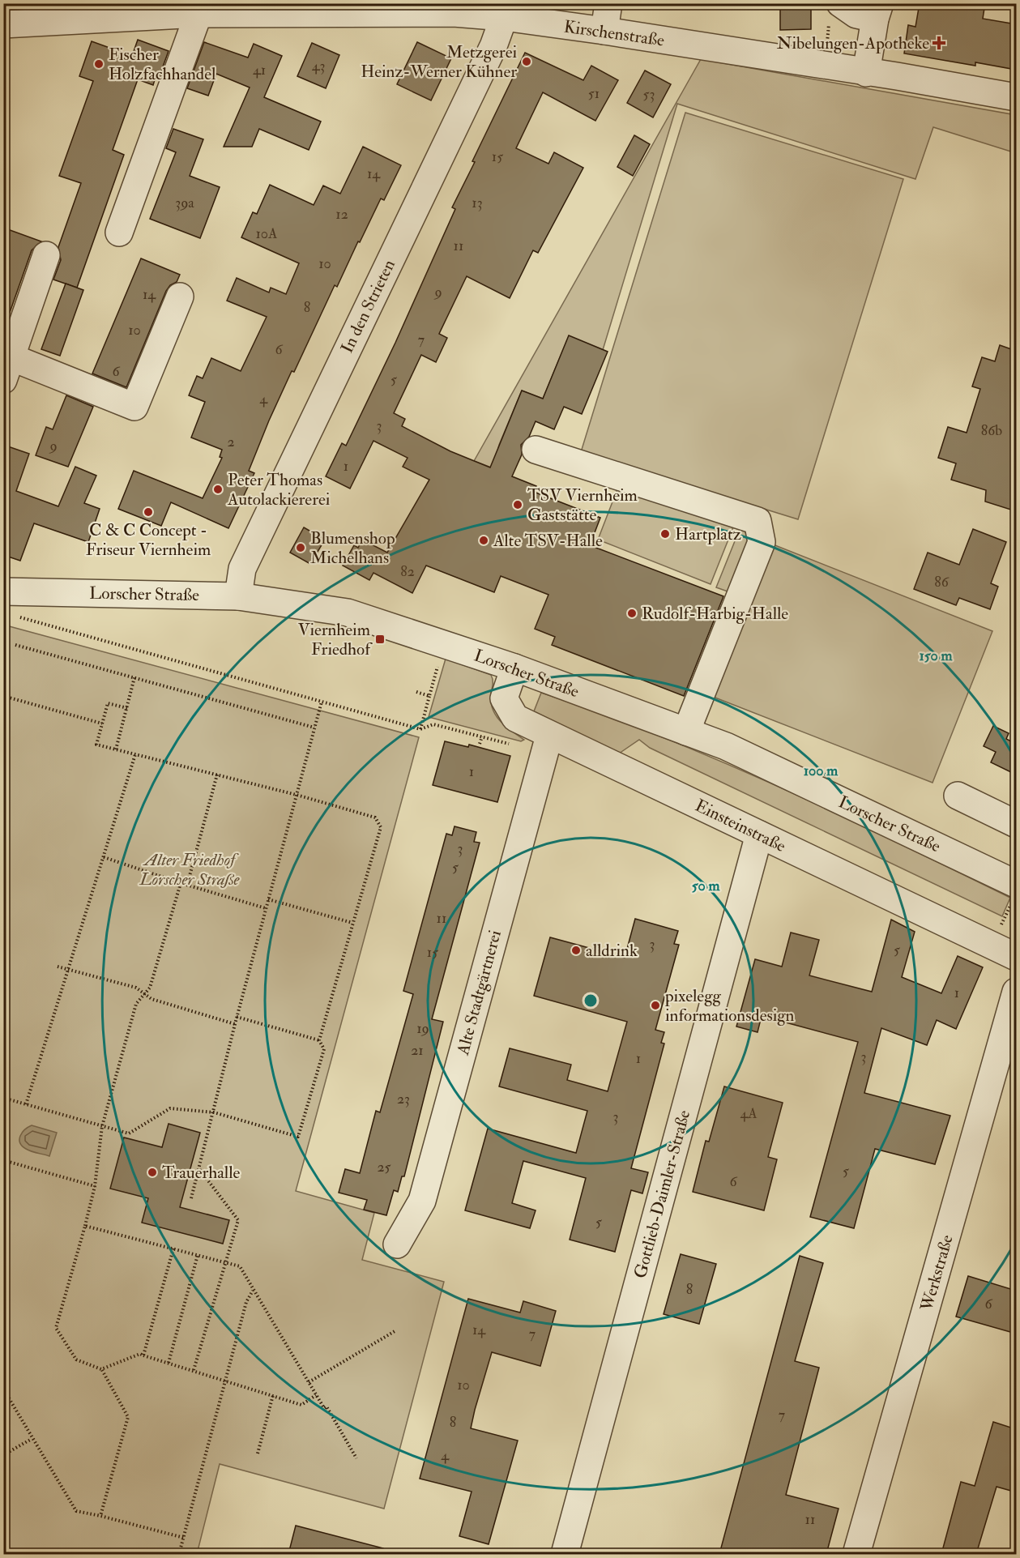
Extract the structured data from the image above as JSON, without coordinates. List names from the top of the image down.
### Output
{
  "streets": {
    "street": [
      "Kirschenstraße",
      "In den Strieten",
      "Lorscher Straße",
      "Einsteinstraße",
      "Alte Stadtgärtnerei",
      "Gottlieb-Daimler-Straße",
      "Werkstraße"
    ]
  },
  "crossings": [
    ["Kirschenstraße", "In den Strieten"],
    ["In den Strieten", "Lorscher Straße"],
    ["Lorscher Straße", "Einsteinstraße"],
    ["Einsteinstraße", "Alte Stadtgärtnerei"],
    ["Einsteinstraße", "Gottlieb-Daimler-Straße"]
  ],
  "parks": ["Alter Friedhof Lorscher Straße"],
  "places": {
    "health": ["Nibelungen-Apotheke"],
    "other": [
      "Metzgerei Heinz-Werner Kühner",
      "Fischer Holzfachhandel",
      "Peter Thomas Autolackiererei",
      "TSV Viernheim Gaststätte",
      "C & C Concept - Friseur Viernheim",
      "Hartplatz",
      "Alte TSV-Halle",
      "Blumenshop Michelhans",
      "Rudolf-Harbig-Halle",
      "alldrink",
      "pixelegg informationsdesign",
      "Trauerhalle"
    ],
    "transit": ["Viernheim Friedhof"]
  },
  "house_numbers": [
    "43",
    "41",
    "51",
    "53",
    "15",
    "14",
    "39a",
    "13",
    "12",
    "10A",
    "11",
    "10",
    "9",
    "14",
    "8",
    "10",
    "7",
    "6",
    "6",
    "5",
    "4",
    "3",
    "86b",
    "2",
    "9",
    "1",
    "82",
    "86",
    "1",
    "3",
    "5",
    "11",
    "3",
    "5",
    "15",
    "1",
    "19",
    "21",
    "3",
    "1",
    "23",
    "4A",
    "3",
    "25",
    "5",
    "6",
    "5",
    "8",
    "6",
    "14",
    "7",
    "10",
    "7",
    "8",
    "4",
    "11"
  ],
  "rings": ["150 m", "100 m", "50 m"]
}
